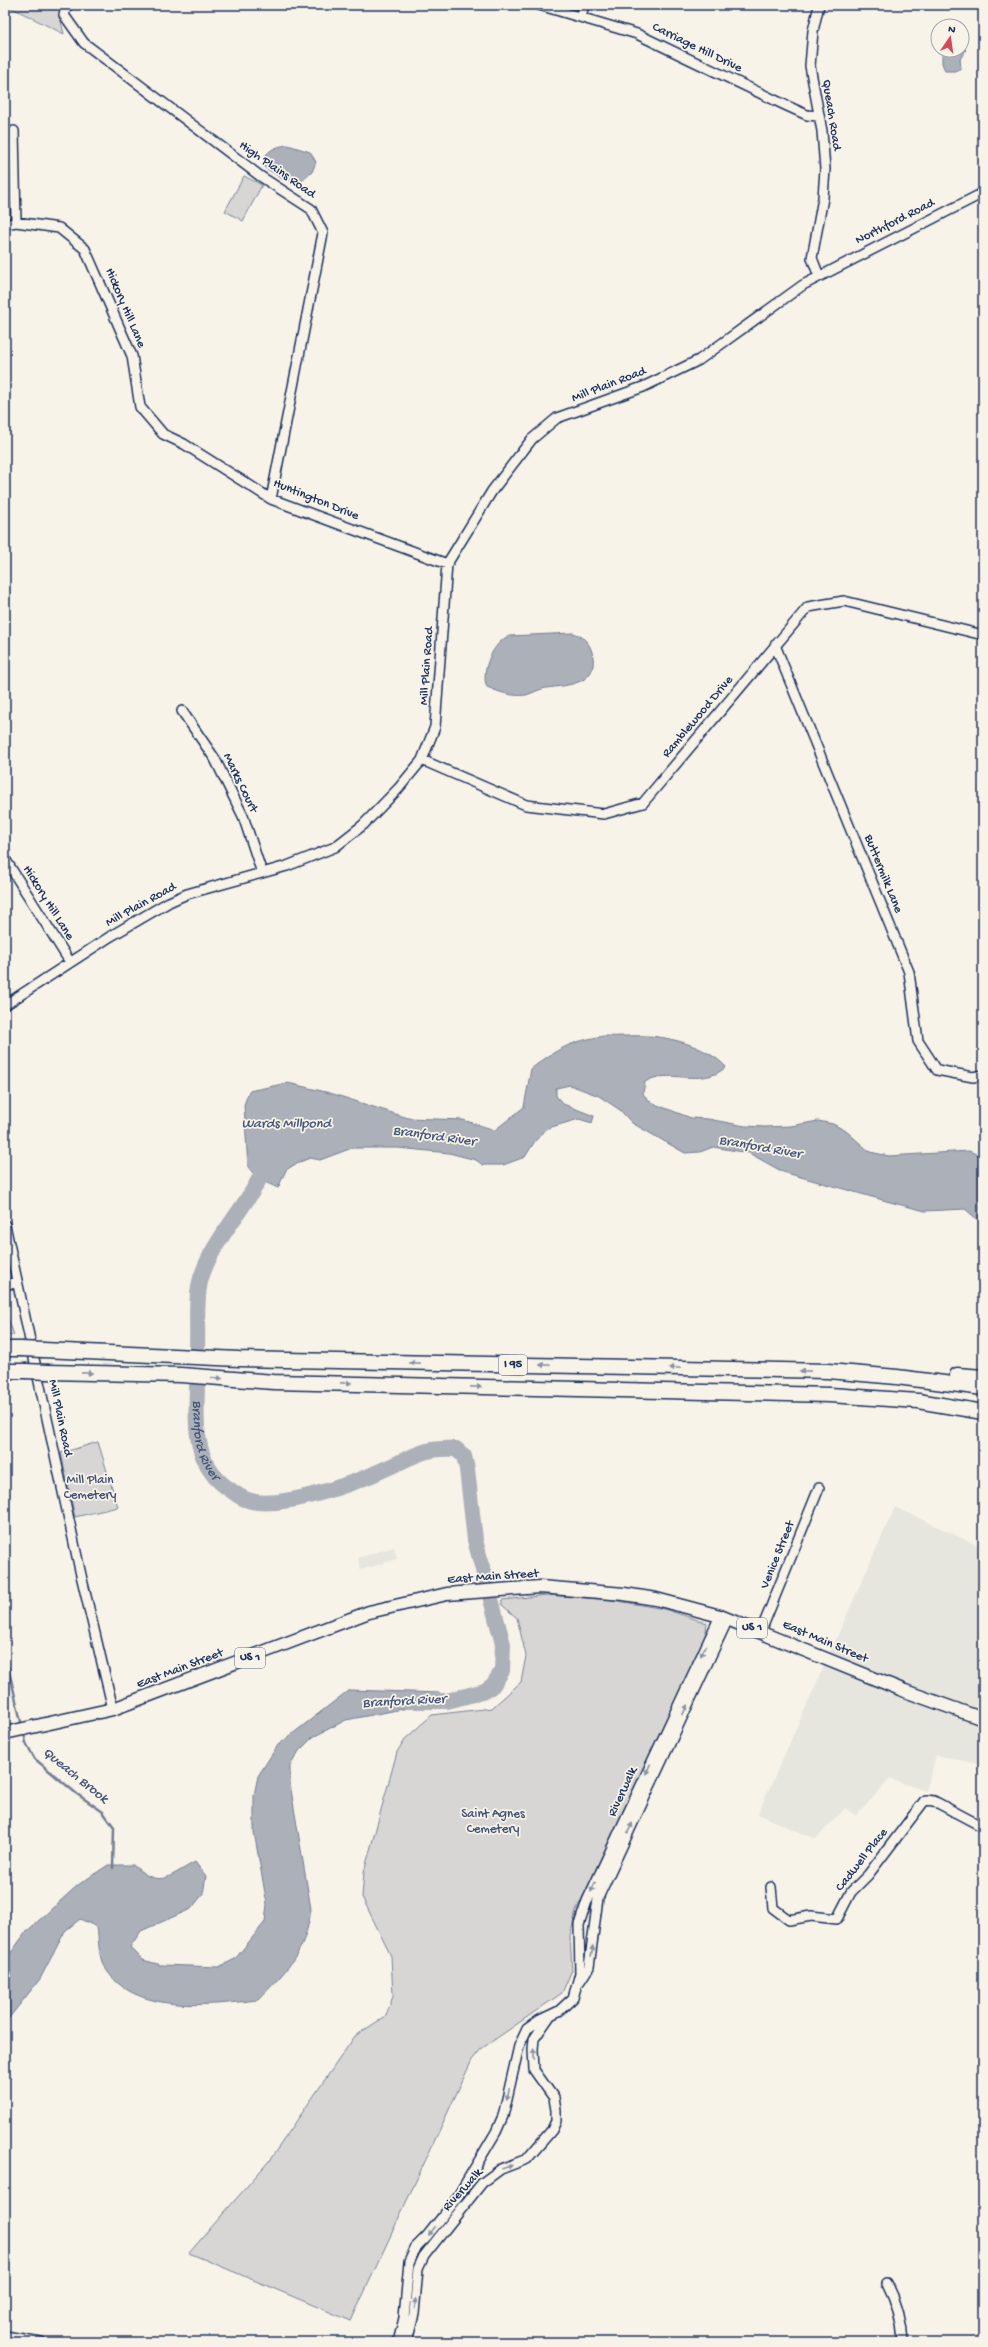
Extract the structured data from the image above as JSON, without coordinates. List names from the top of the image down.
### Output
{
  "streets": {
    "highway": ["I 95"],
    "main road": ["East Main Street", "US 1"],
    "street": [
      "Carriage Hill Drive",
      "Queach Road",
      "High Plains Road",
      "Northford Road",
      "Hickory Hill Lane",
      "Mill Plain Road",
      "Huntington Drive",
      "Ramblewood Drive",
      "Marks Court",
      "Buttermilk Lane",
      "Venice Street",
      "Riverwalk",
      "Cadwell Place"
    ]
  },
  "crossings": [
    ["Carriage Hill Drive", "Queach Road"],
    ["Queach Road", "Northford Road"],
    ["Queach Road", "Mill Plain Road"],
    ["High Plains Road", "Huntington Drive"],
    ["Northford Road", "Mill Plain Road"],
    ["Hickory Hill Lane", "Mill Plain Road"],
    ["Hickory Hill Lane", "Huntington Drive"],
    ["Mill Plain Road", "Huntington Drive"],
    ["Mill Plain Road", "Ramblewood Drive"],
    ["Mill Plain Road", "Marks Court"],
    ["Mill Plain Road", "East Main Street"],
    ["Ramblewood Drive", "Buttermilk Lane"],
    ["Venice Street", "East Main Street"],
    ["East Main Street", "Riverwalk"]
  ],
  "water": ["Wards Millpond", "Branford River", "Queach Brook"],
  "parks": ["Mill Plain Cemetery", "Saint Agnes Cemetery"],
  "north": "top"
}
